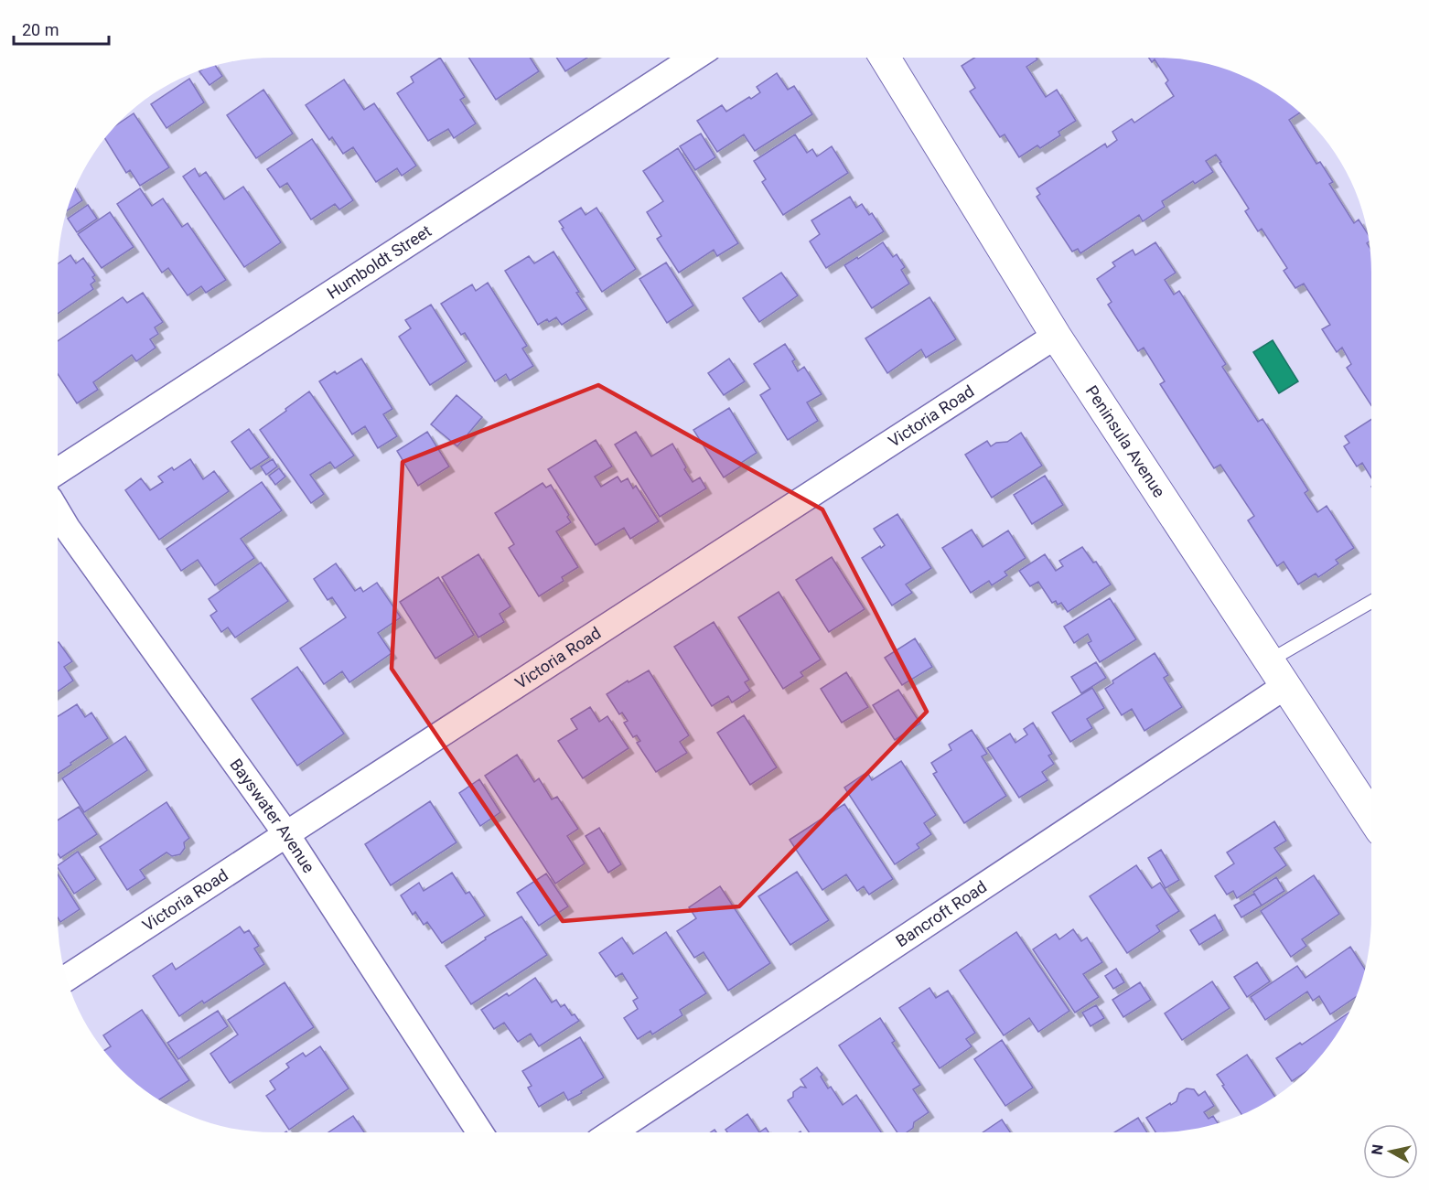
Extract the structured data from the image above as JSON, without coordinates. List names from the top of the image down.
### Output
{
  "streets": {
    "main road": ["Peninsula Avenue"],
    "street": [
      "Humboldt Street",
      "Victoria Road",
      "Bayswater Avenue",
      "Bancroft Road"
    ]
  },
  "crossings": [
    ["Victoria Road", "Peninsula Avenue"],
    ["Victoria Road", "Bayswater Avenue"],
    ["Peninsula Avenue", "Bancroft Road"]
  ],
  "scale_bar": "20 m",
  "north": "left"
}
